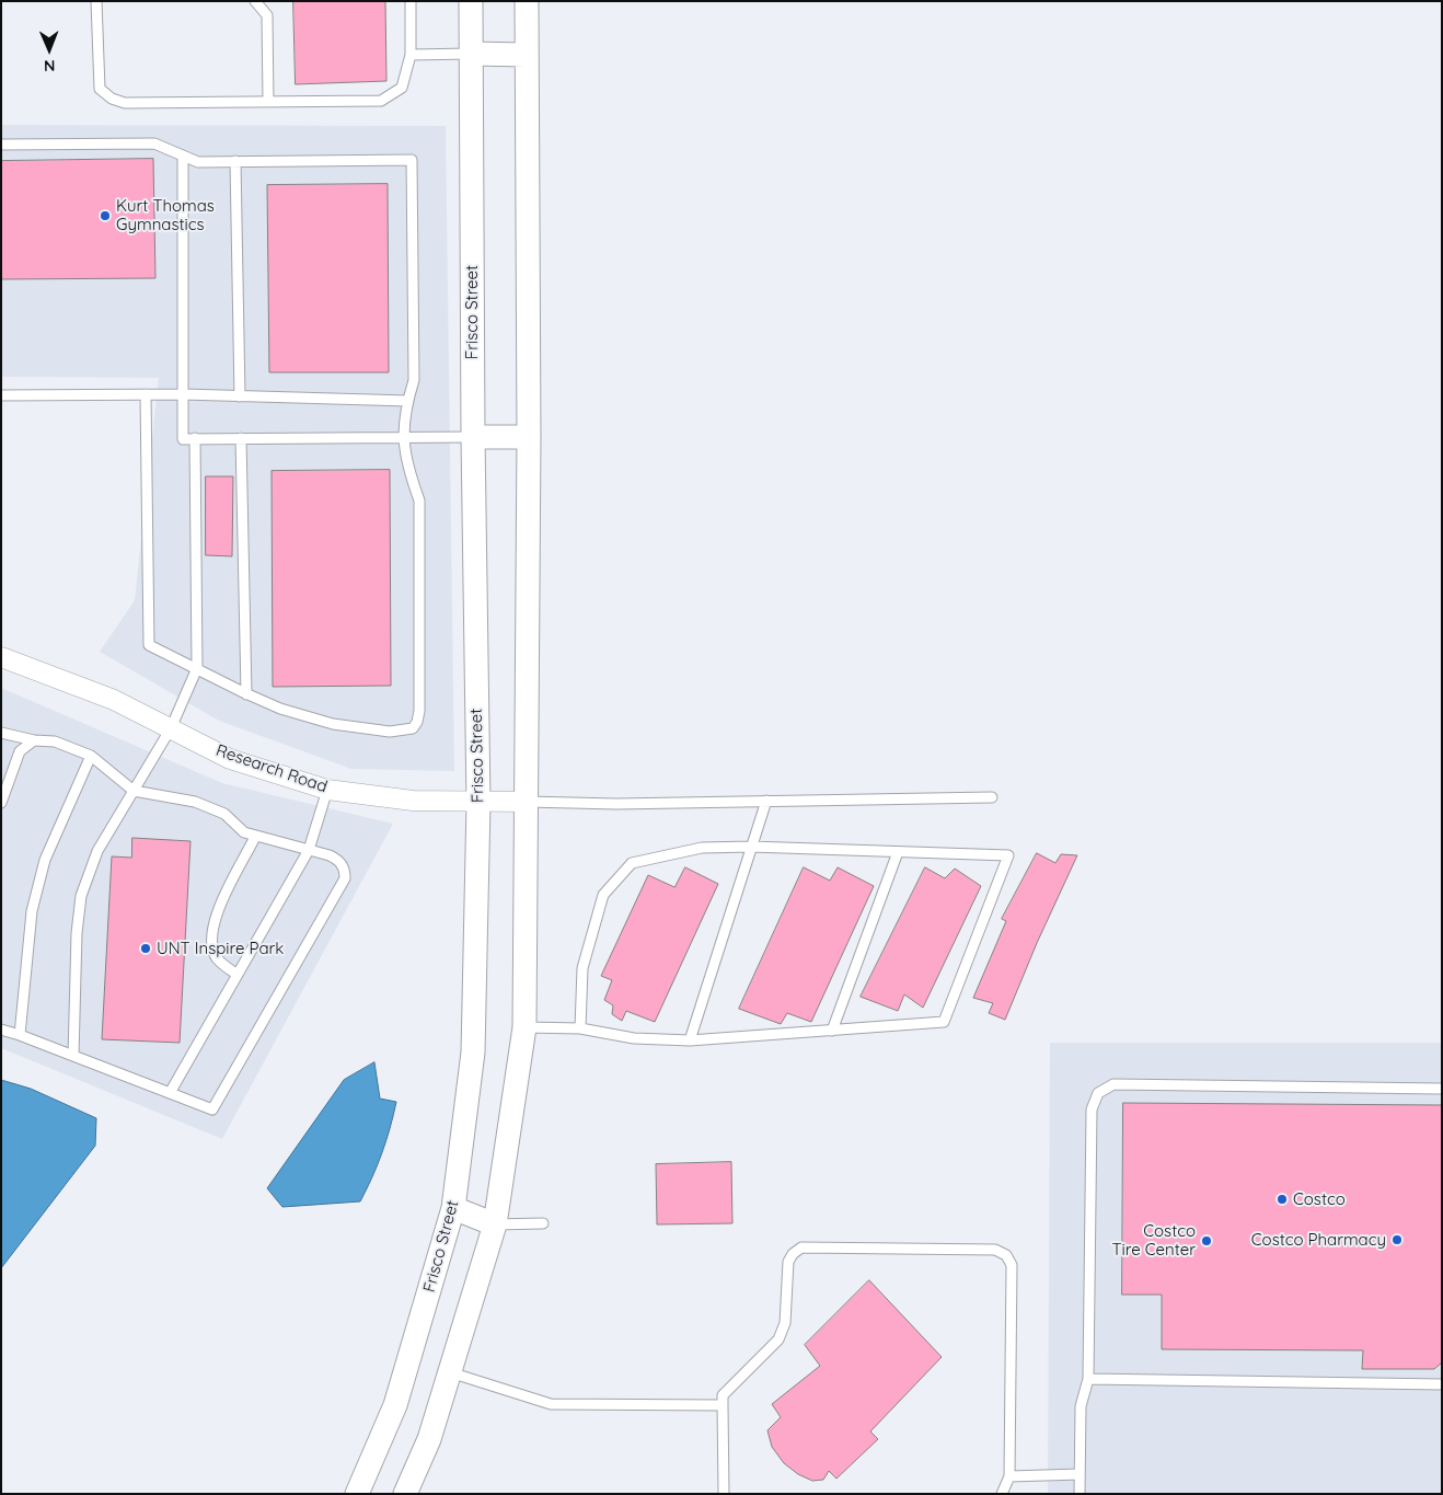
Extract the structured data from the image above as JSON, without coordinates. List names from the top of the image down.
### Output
{
  "streets": {
    "street": ["Frisco Street", "Research Road"]
  },
  "crossings": [
    ["Frisco Street", "Research Road"]
  ],
  "places": [
    "Kurt Thomas Gymnastics",
    "UNT Inspire Park",
    "Costco",
    "Costco Pharmacy",
    "Costco Tire Center"
  ],
  "north": "bottom"
}
